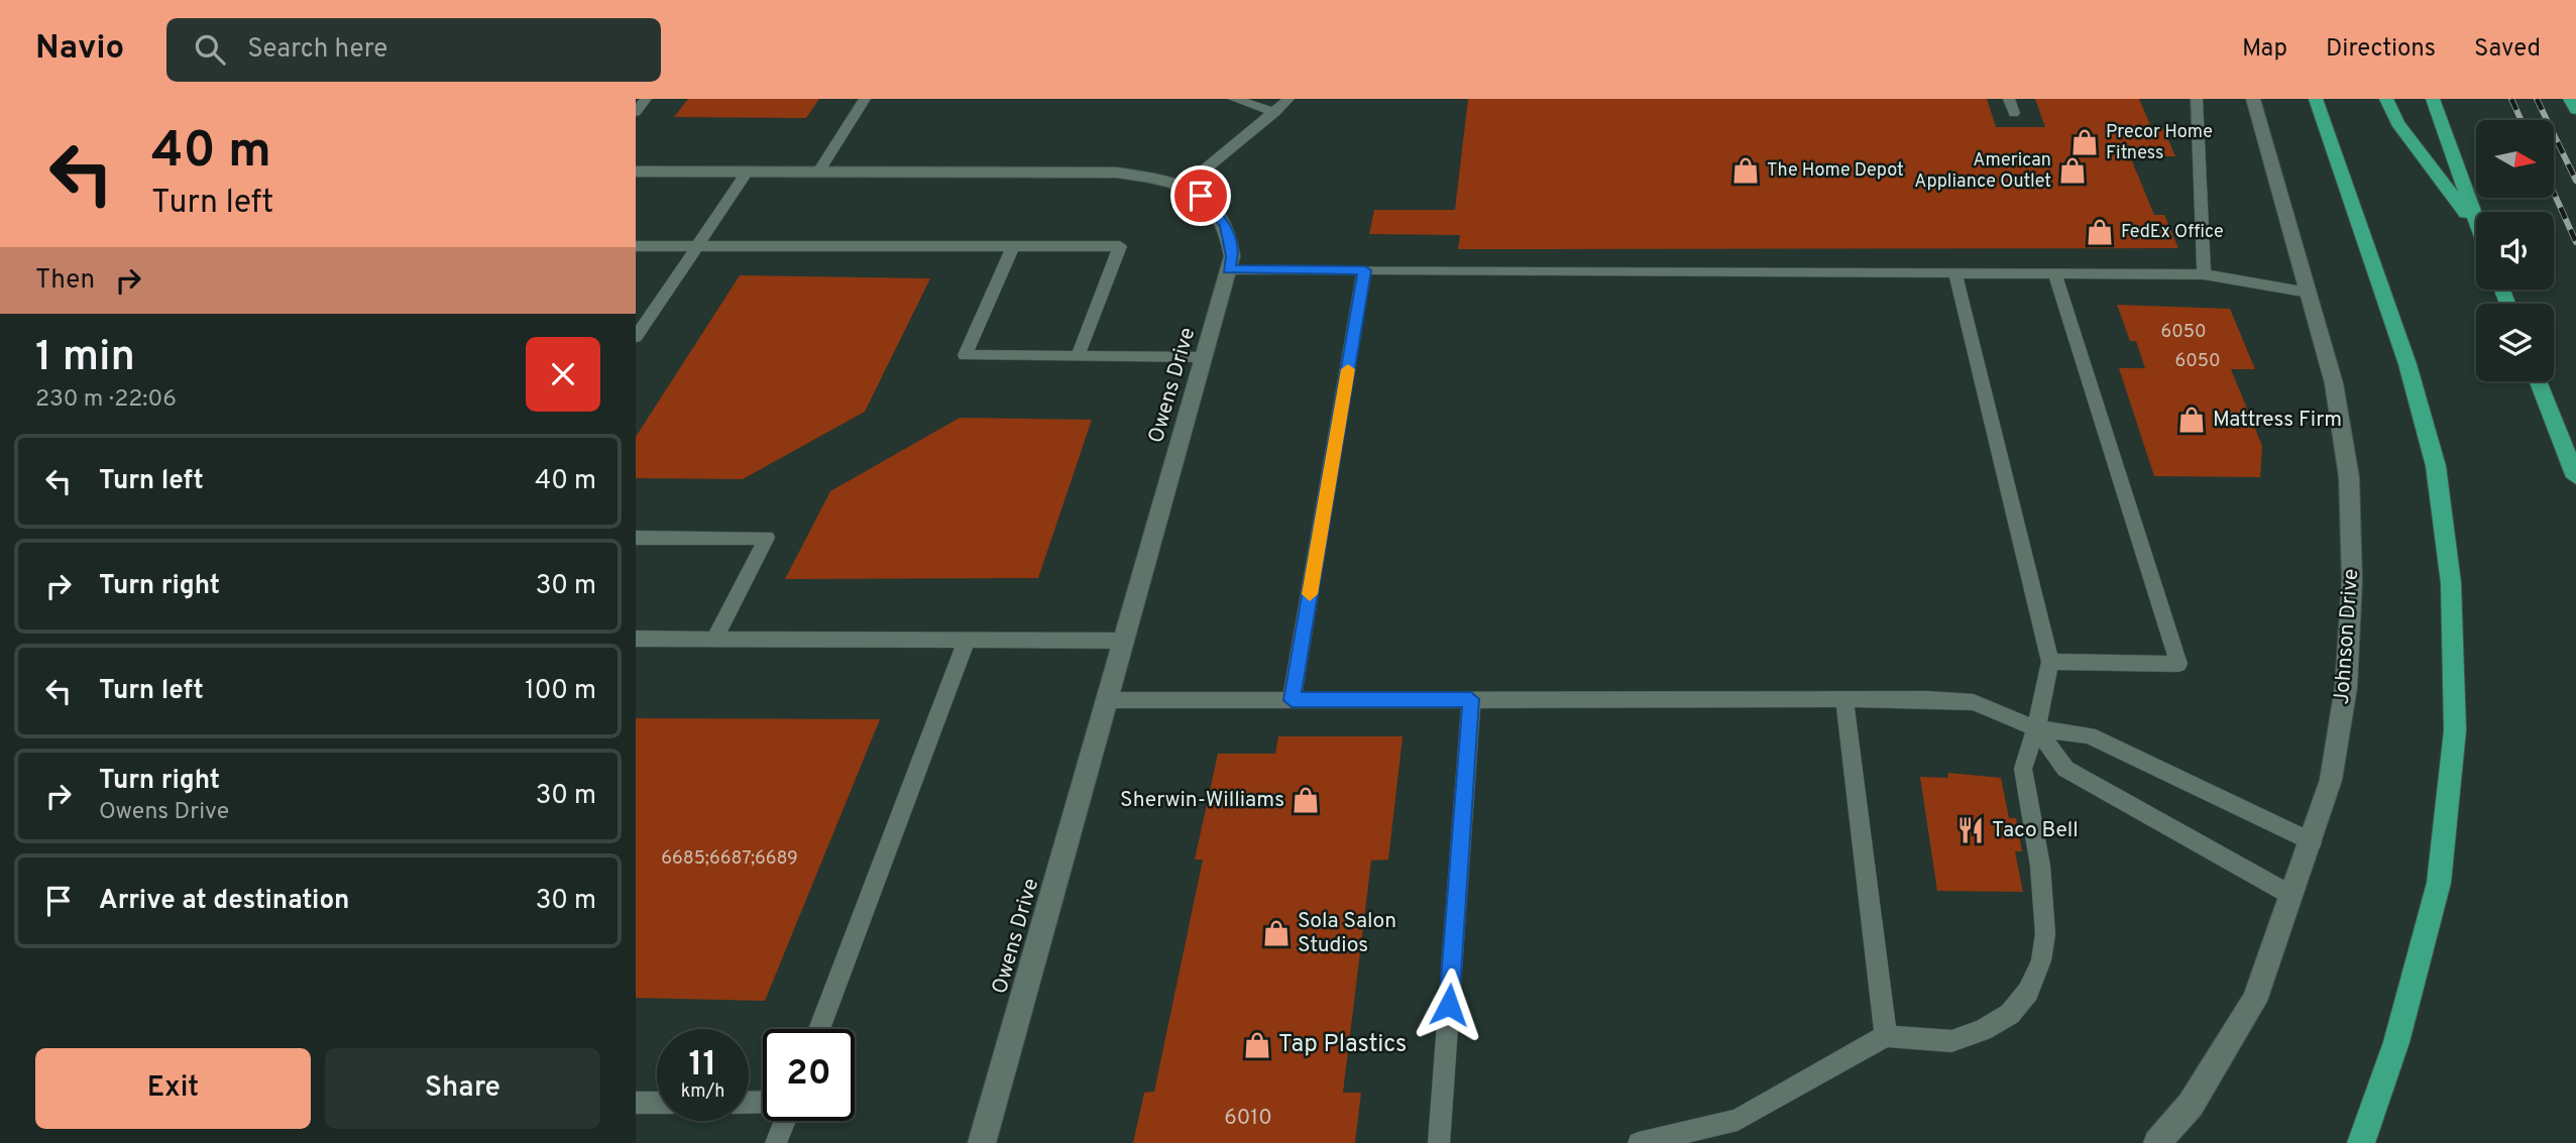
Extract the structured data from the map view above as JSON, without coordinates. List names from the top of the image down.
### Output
{
  "streets": {
    "street": ["Owens Drive", "Johnson Drive"]
  },
  "places": {
    "shop": [
      "Precor Home Fitness",
      "The Home Depot",
      "American Appliance Outlet",
      "FedEx Office",
      "Mattress Firm",
      "Sherwin-Williams",
      "Sola Salon Studios",
      "Tap Plastics"
    ],
    "restaurant": ["Taco Bell"]
  },
  "house_numbers": [
    "6050",
    "6050",
    "6685;6687;6689",
    "6010"
  ],
  "north": "right",
  "page": {
    "header": "Navio",
    "search": "Search here",
    "nav": ["Map", "Directions", "Saved"],
    "turn": ["40 m", "Turn left"],
    "then": "Then",
    "heading": ["1 min", "230 m · 22:06"],
    "list": [
      {
        "name": "Turn left",
        "value": "40 m"
      },
      {
        "name": "Turn right",
        "value": "30 m"
      },
      {
        "name": "Turn left",
        "value": "100 m"
      },
      {
        "name": "Turn right",
        "note": "Owens Drive",
        "value": "30 m"
      },
      {
        "name": "Arrive at destination",
        "value": "30 m"
      }
    ],
    "speed": "11 km/h",
    "limit": "20",
    "buttons": ["Exit", "Share"]
  }
}
